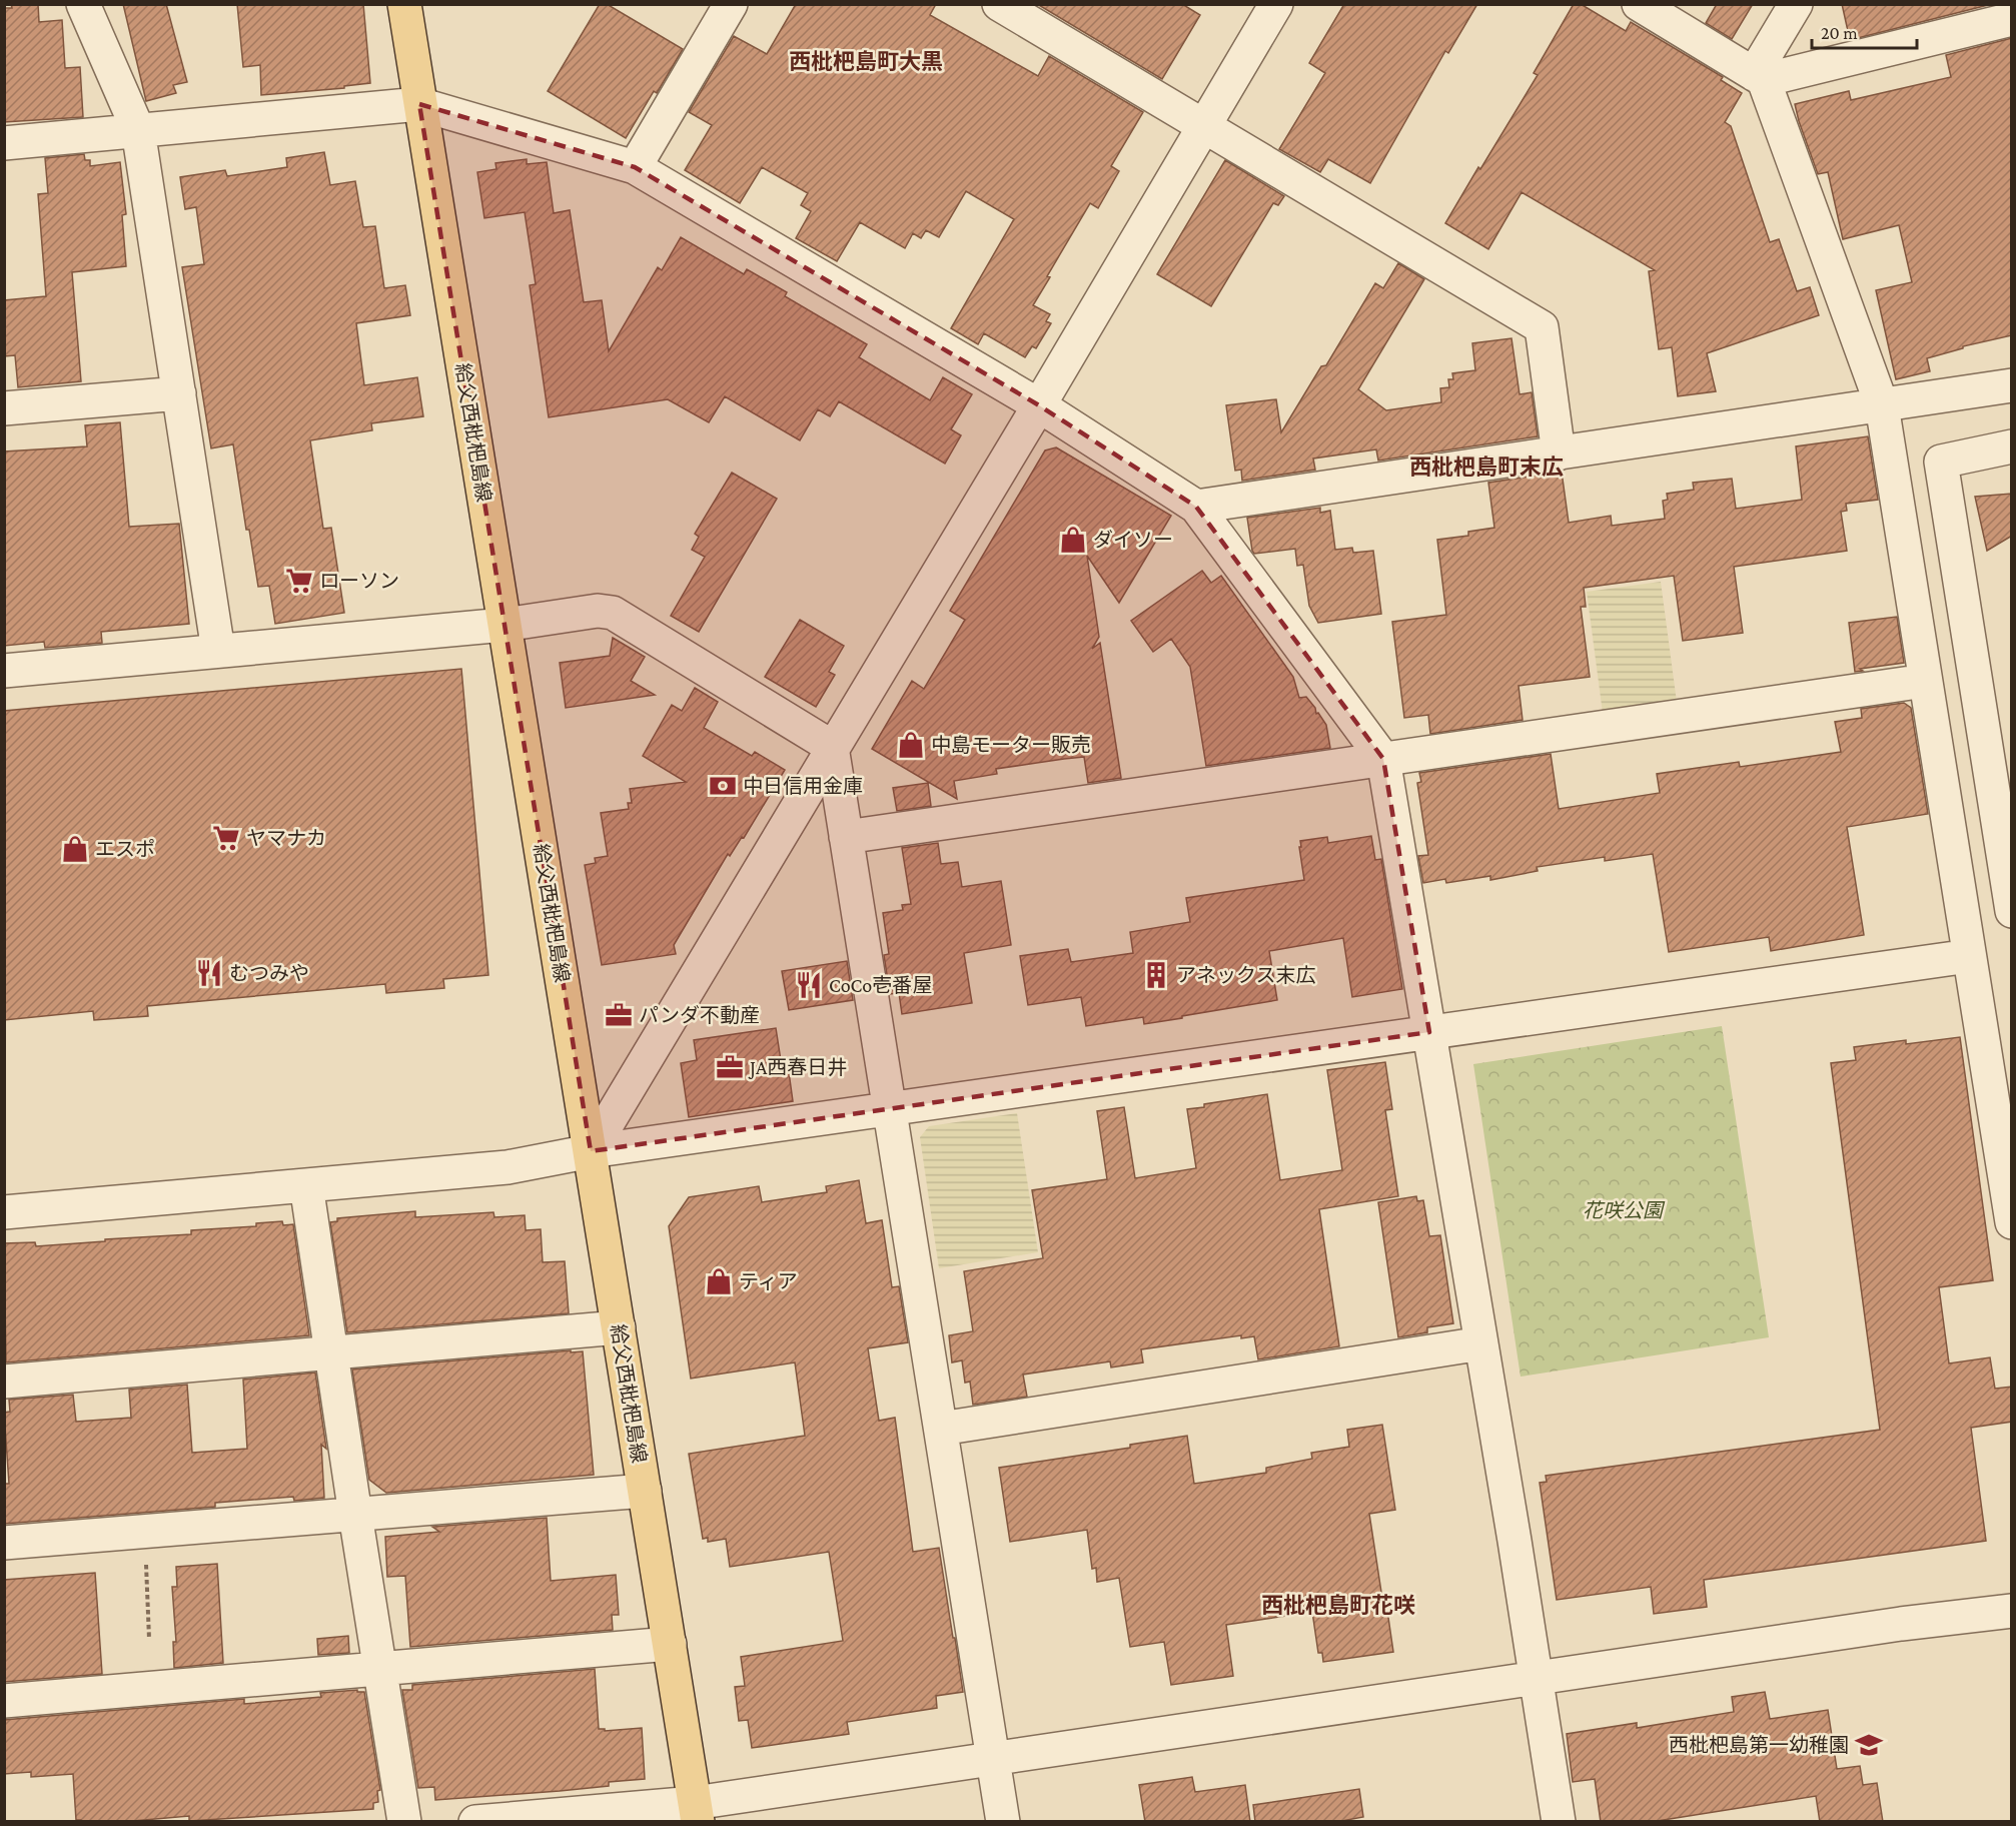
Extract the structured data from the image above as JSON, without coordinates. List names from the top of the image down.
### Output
{
  "streets": {
    "main road": ["給父西枇杷島線"]
  },
  "districts": ["西枇杷島町大黒", "西枇杷島町末広", "西枇杷島町花咲"],
  "parks": ["花咲公園"],
  "places": {
    "shop": [
      "ダイソー",
      "中島モーター販売",
      "エスポ",
      "ティア"
    ],
    "supermarket": ["ローソン", "ヤマナカ"],
    "bank": ["中日信用金庫"],
    "restaurant": ["むつみや", "CoCo壱番屋"],
    "building": ["アネックス末広"],
    "office": ["パンダ不動産", "JA西春日井"],
    "school or university": ["西枇杷島第一幼稚園"]
  },
  "scale_bar": "20 m"
}
